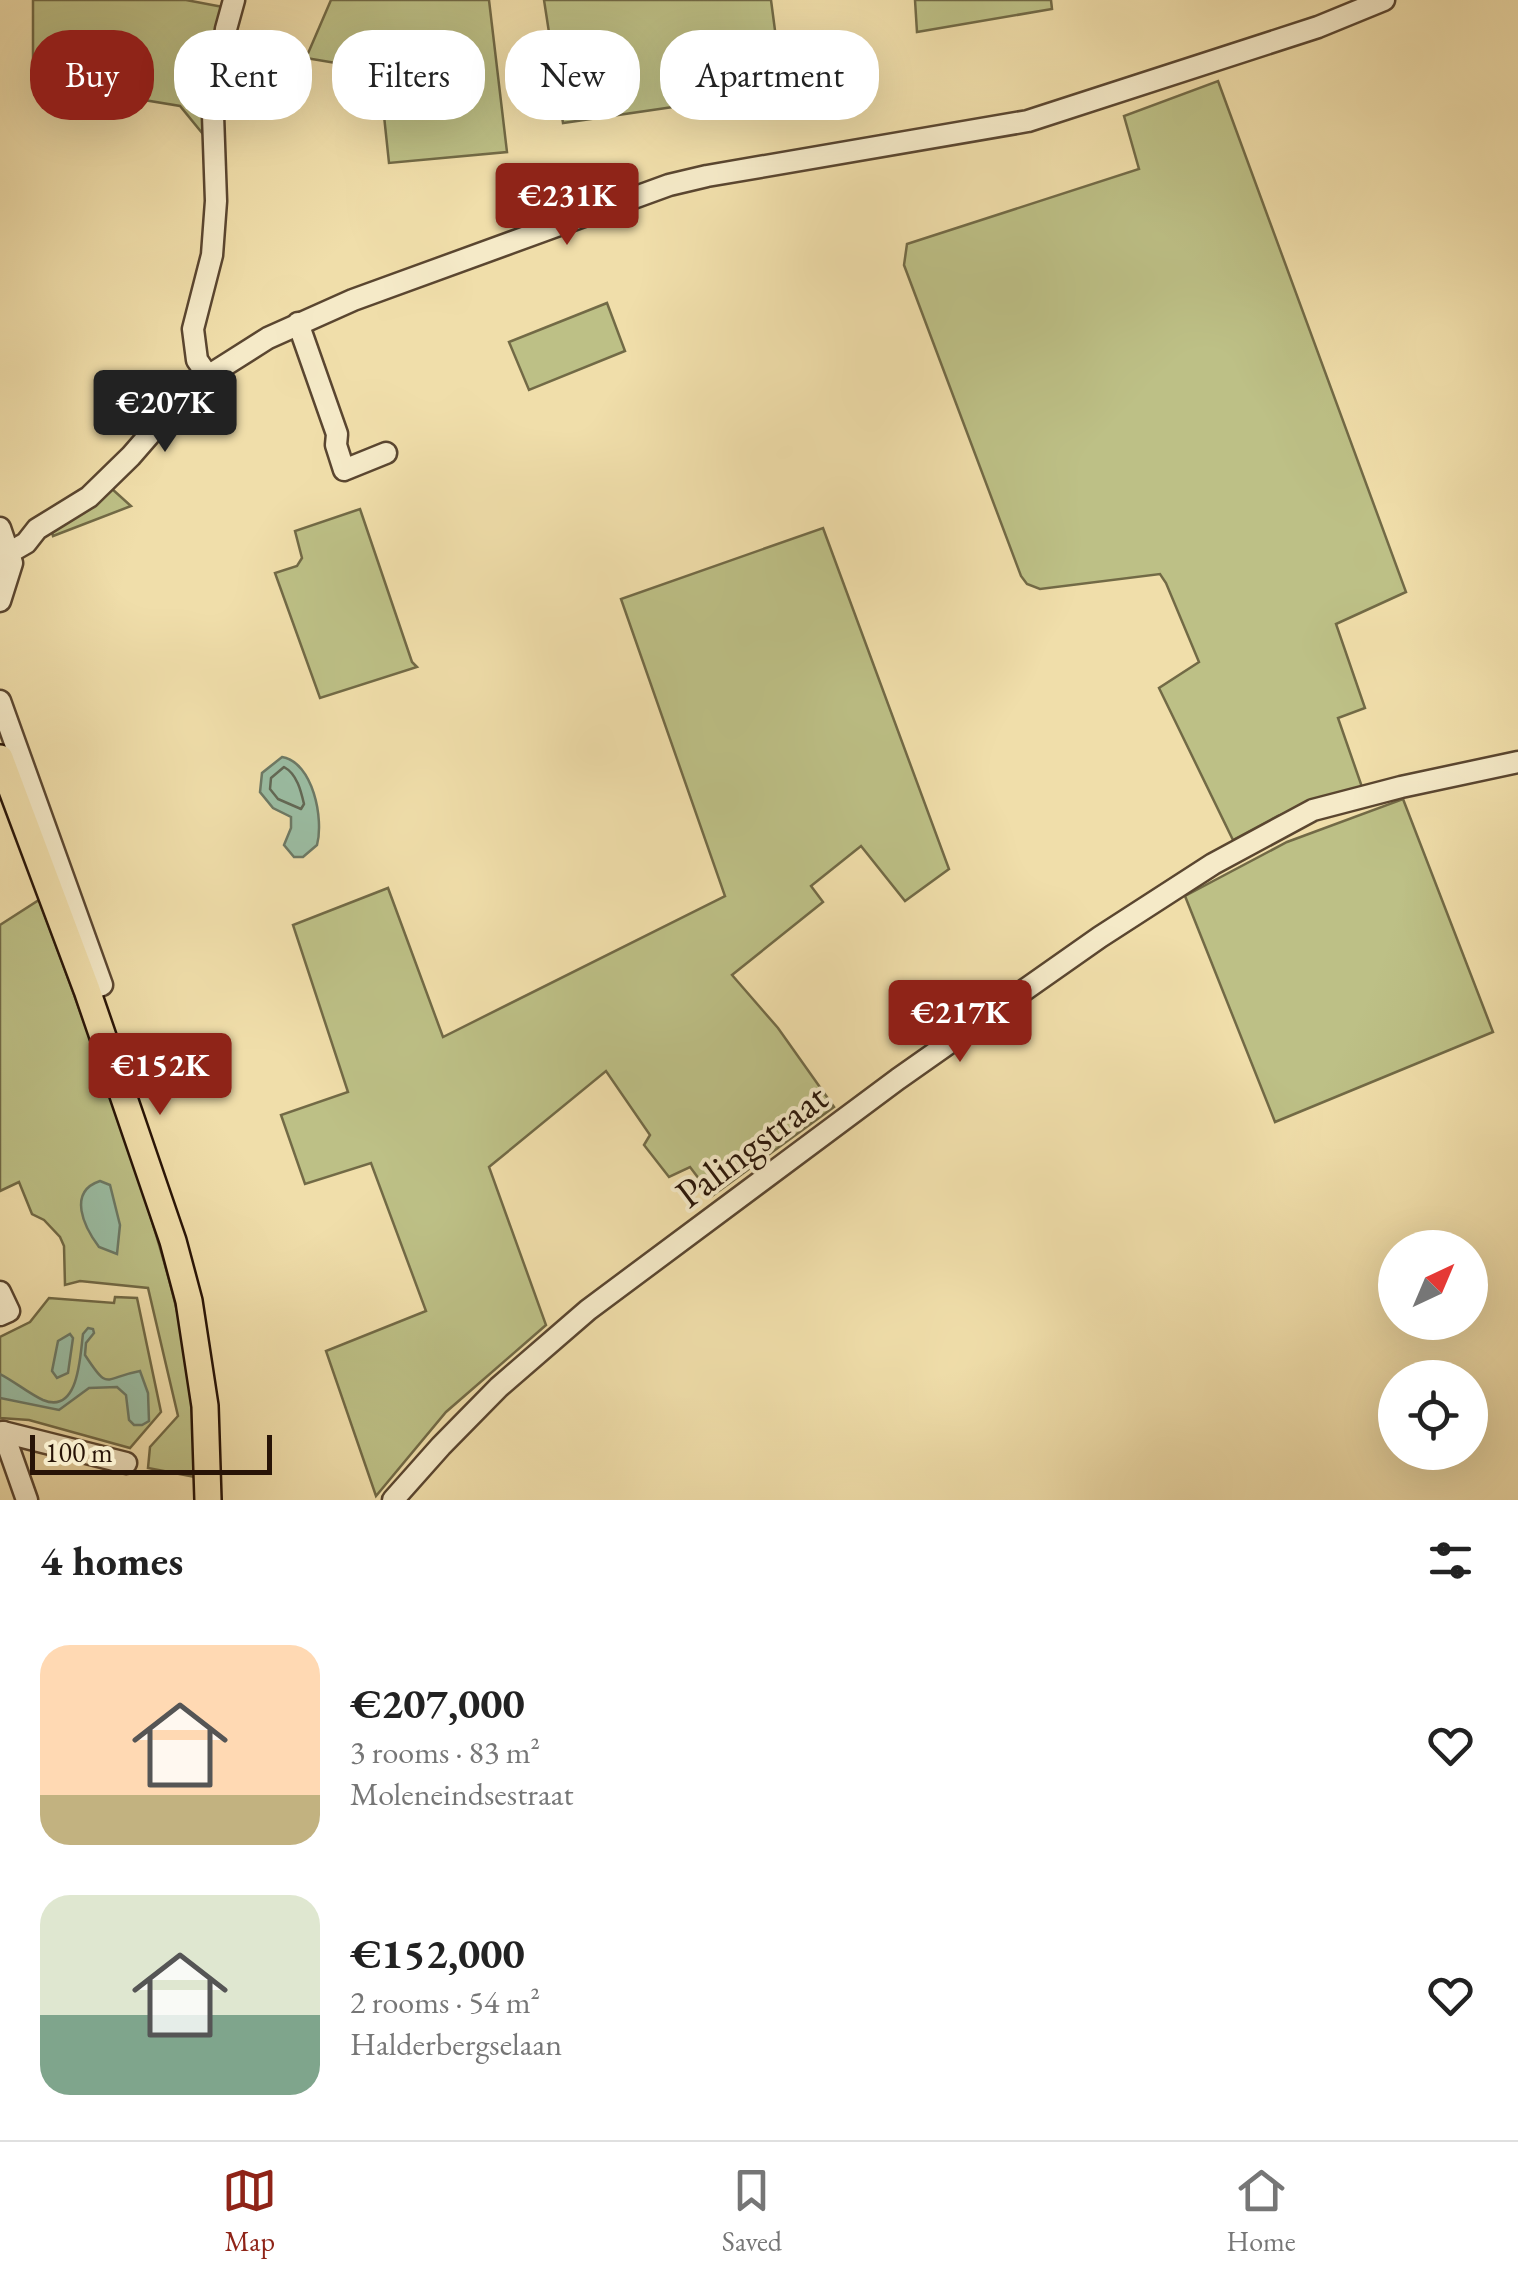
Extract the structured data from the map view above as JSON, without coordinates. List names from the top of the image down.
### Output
{
  "streets": {
    "street": ["Palingstraat"]
  },
  "scale_bar": "100 m",
  "north": "top right",
  "page": {
    "chip": [
      "Buy",
      "Rent",
      "Filters",
      "New",
      "Apartment"
    ],
    "price": [
      "€231K",
      "€207K",
      "€217K",
      "€152K"
    ],
    "scale": "100 m",
    "heading": "4 homes",
    "list": [
      {
        "name": "€207,000",
        "note": "3 rooms · 83 m² · Moleneindsestraat"
      },
      {
        "name": "€152,000",
        "note": "2 rooms · 54 m² · Halderbergselaan"
      }
    ],
    "tabs": ["Map", "Saved", "Home"]
  }
}
